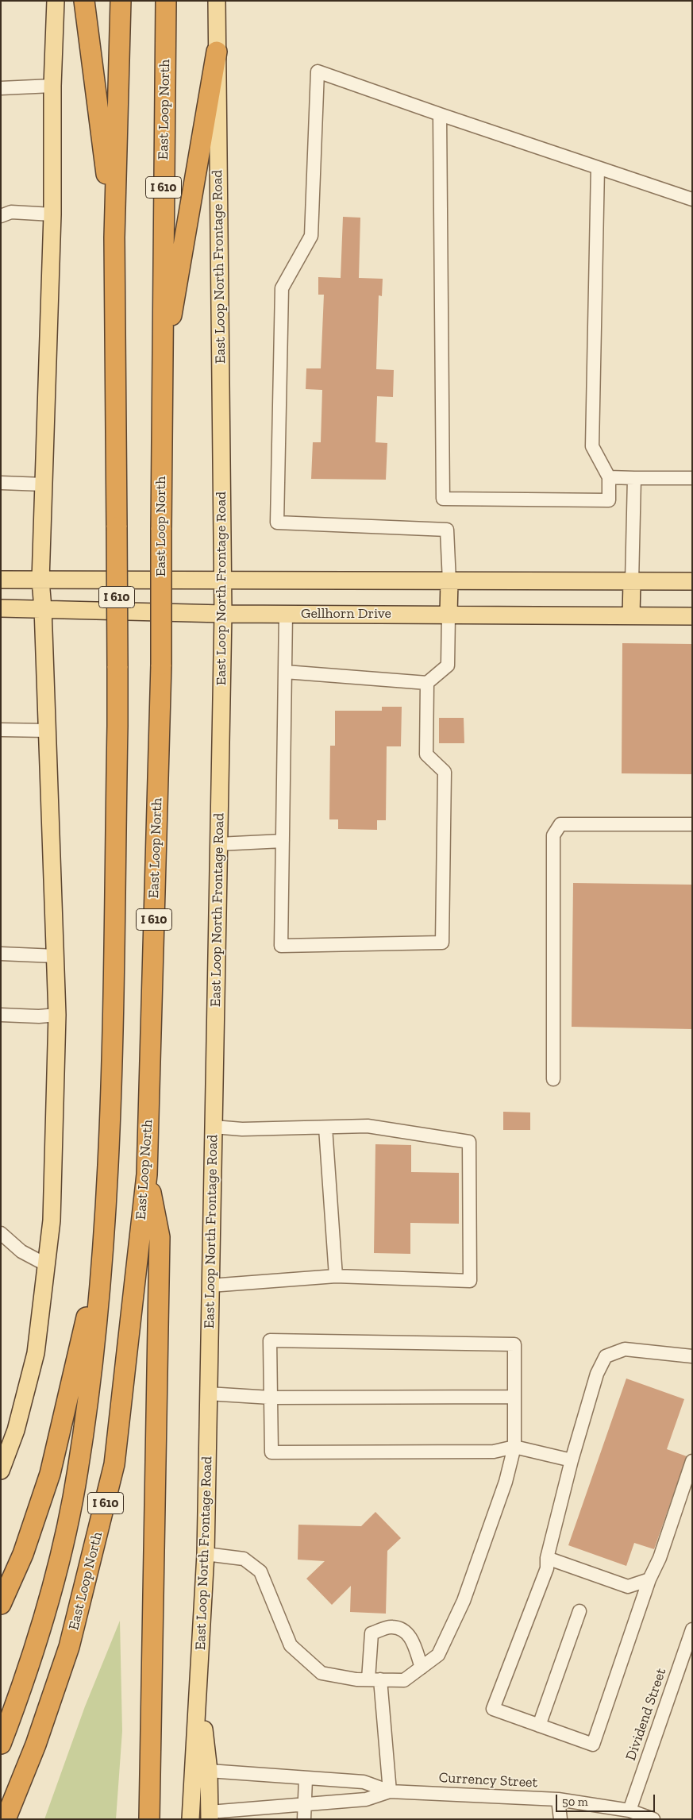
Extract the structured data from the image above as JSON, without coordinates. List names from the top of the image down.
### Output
{
  "streets": {
    "highway": ["East Loop North", "I 610"],
    "main road": ["East Loop North Frontage Road", "Gellhorn Drive"],
    "street": ["Dividend Street", "Currency Street"]
  },
  "crossings": [
    ["East Loop North Frontage Road", "Gellhorn Drive"],
    ["Dividend Street", "Currency Street"]
  ],
  "scale_bar": "50 m"
}
